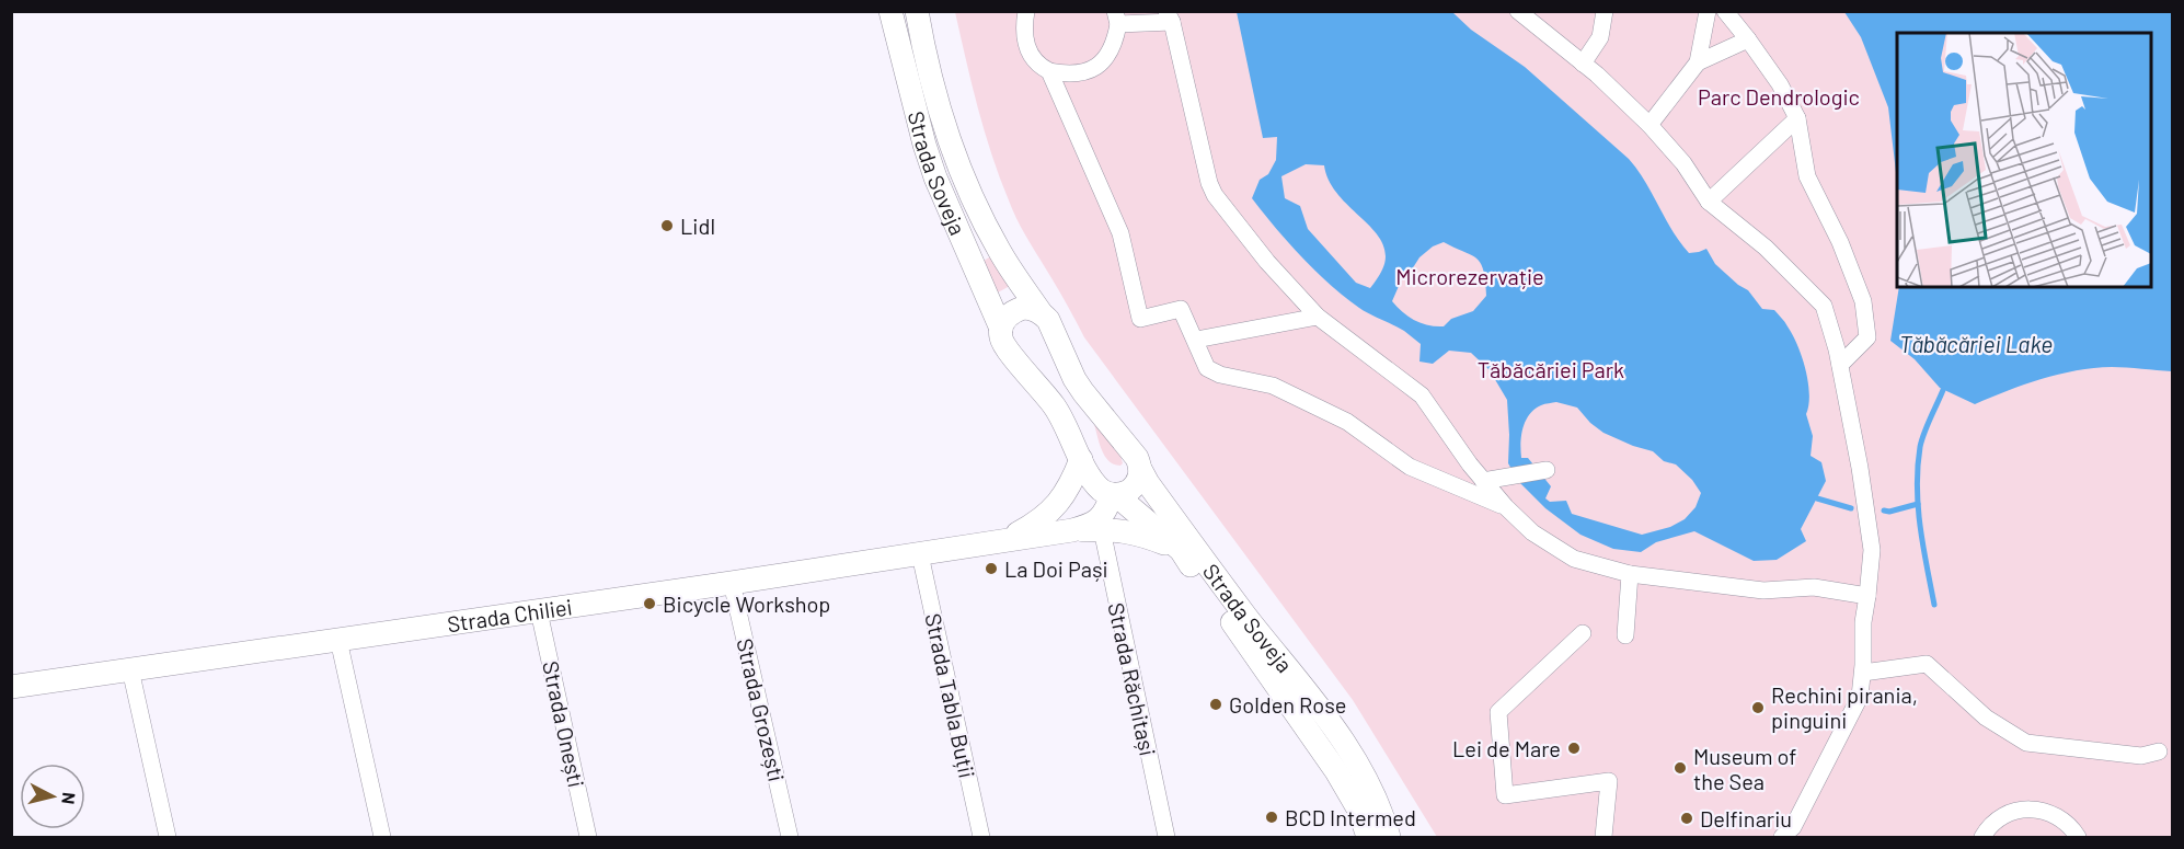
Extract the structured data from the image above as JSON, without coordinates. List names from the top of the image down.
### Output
{
  "streets": {
    "main road": ["Strada Soveja", "Strada Chiliei"],
    "street": [
      "Strada Răchitași",
      "Strada Tabla Buții",
      "Strada Grozești",
      "Strada Onești"
    ]
  },
  "crossings": [
    ["Strada Soveja", "Strada Chiliei"],
    ["Strada Chiliei", "Strada Răchitași"],
    ["Strada Chiliei", "Strada Tabla Buții"],
    ["Strada Chiliei", "Strada Grozești"],
    ["Strada Chiliei", "Strada Onești"]
  ],
  "water": ["Tăbăcăriei Lake"],
  "parks": ["Parc Dendrologic", "Microrezervație", "Tăbăcăriei Park"],
  "places": [
    "Lidl",
    "La Doi Pași",
    "Bicycle Workshop",
    "Golden Rose",
    "Rechini pirania, pinguini",
    "Lei de Mare",
    "Museum of the Sea",
    "BCD Intermed",
    "Delfinariu"
  ],
  "north": "right"
}
